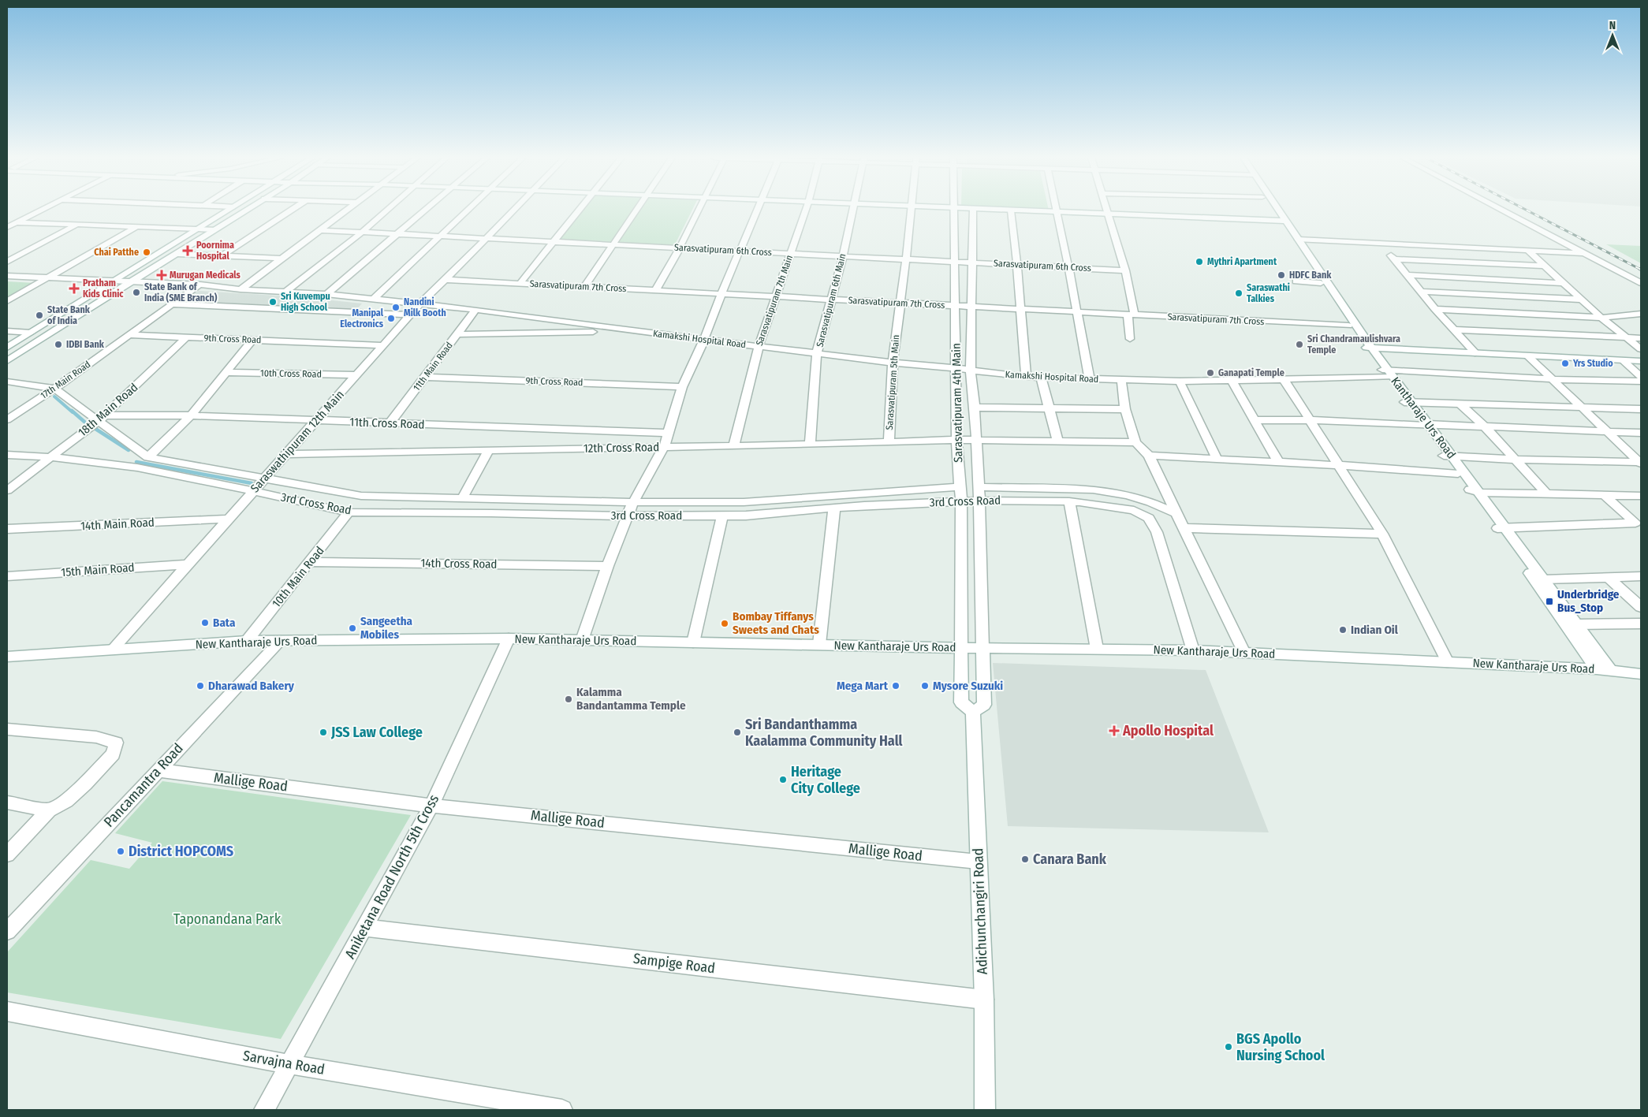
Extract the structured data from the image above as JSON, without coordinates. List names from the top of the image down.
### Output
{
  "streets": {
    "street": [
      "Sarasvatipuram 6th Cross",
      "Sarasvatipuram 7th Cross",
      "Sarasvatipuram 7th Main",
      "Sarasvatipuram 6th Main",
      "9th Cross Road",
      "Kamakshi Hospital Road",
      "11th Main Road",
      "10th Cross Road",
      "17th Main Road",
      "Sarasvatipuram 5th Main",
      "Sarasvatipuram 4th Main",
      "18th Main Road",
      "Kantharaje Urs Road",
      "11th Cross Road",
      "Saraswathipuram 12th Main",
      "12th Cross Road",
      "3rd Cross Road",
      "14th Main Road",
      "14th Cross Road",
      "15th Main Road",
      "10th Main Road",
      "New Kantharaje Urs Road",
      "Mallige Road",
      "Pancamantra Road",
      "Aniketana Road North 5th Cross",
      "Adichunchangiri Road",
      "Sampige Road",
      "Sarvajna Road"
    ]
  },
  "crossings": [
    ["Sarasvatipuram 6th Cross", "Sarasvatipuram 7th Main"],
    ["Sarasvatipuram 6th Cross", "Sarasvatipuram 6th Main"],
    ["Sarasvatipuram 6th Cross", "Sarasvatipuram 5th Main"],
    ["Sarasvatipuram 6th Cross", "Sarasvatipuram 4th Main"],
    ["Sarasvatipuram 6th Cross", "Saraswathipuram 12th Main"],
    ["Sarasvatipuram 7th Cross", "Sarasvatipuram 7th Main"],
    ["Sarasvatipuram 7th Cross", "Sarasvatipuram 6th Main"],
    ["Sarasvatipuram 7th Cross", "Sarasvatipuram 5th Main"],
    ["Sarasvatipuram 7th Cross", "Sarasvatipuram 4th Main"],
    ["Sarasvatipuram 7th Cross", "Kantharaje Urs Road"],
    ["Sarasvatipuram 7th Cross", "Saraswathipuram 12th Main"],
    ["Sarasvatipuram 7th Main", "Kamakshi Hospital Road"],
    ["Sarasvatipuram 7th Main", "12th Cross Road"],
    ["Sarasvatipuram 6th Main", "Kamakshi Hospital Road"],
    ["Sarasvatipuram 6th Main", "12th Cross Road"],
    ["9th Cross Road", "11th Main Road"],
    ["9th Cross Road", "17th Main Road"],
    ["9th Cross Road", "18th Main Road"],
    ["9th Cross Road", "Saraswathipuram 12th Main"],
    ["Kamakshi Hospital Road", "11th Main Road"],
    ["Kamakshi Hospital Road", "17th Main Road"],
    ["Kamakshi Hospital Road", "Sarasvatipuram 5th Main"],
    ["Kamakshi Hospital Road", "Sarasvatipuram 4th Main"],
    ["Kamakshi Hospital Road", "Kantharaje Urs Road"],
    ["Kamakshi Hospital Road", "Saraswathipuram 12th Main"],
    ["11th Main Road", "11th Cross Road"],
    ["10th Cross Road", "Saraswathipuram 12th Main"],
    ["17th Main Road", "3rd Cross Road"],
    ["Sarasvatipuram 5th Main", "12th Cross Road"],
    ["Sarasvatipuram 4th Main", "12th Cross Road"],
    ["Sarasvatipuram 4th Main", "3rd Cross Road"],
    ["Sarasvatipuram 4th Main", "New Kantharaje Urs Road"],
    ["18th Main Road", "11th Cross Road"],
    ["18th Main Road", "3rd Cross Road"],
    ["Kantharaje Urs Road", "New Kantharaje Urs Road"],
    ["11th Cross Road", "Saraswathipuram 12th Main"],
    ["11th Cross Road", "3rd Cross Road"],
    ["Saraswathipuram 12th Main", "12th Cross Road"],
    ["Saraswathipuram 12th Main", "3rd Cross Road"],
    ["Saraswathipuram 12th Main", "14th Main Road"],
    ["Saraswathipuram 12th Main", "15th Main Road"],
    ["Saraswathipuram 12th Main", "New Kantharaje Urs Road"],
    ["3rd Cross Road", "10th Main Road"],
    ["3rd Cross Road", "New Kantharaje Urs Road"],
    ["14th Cross Road", "10th Main Road"],
    ["10th Main Road", "New Kantharaje Urs Road"],
    ["New Kantharaje Urs Road", "Pancamantra Road"],
    ["New Kantharaje Urs Road", "Aniketana Road North 5th Cross"],
    ["Mallige Road", "Pancamantra Road"],
    ["Mallige Road", "Aniketana Road North 5th Cross"],
    ["Mallige Road", "Adichunchangiri Road"],
    ["Aniketana Road North 5th Cross", "Sampige Road"],
    ["Aniketana Road North 5th Cross", "Sarvajna Road"],
    ["Adichunchangiri Road", "Sampige Road"]
  ],
  "parks": ["Taponandana Park"],
  "places": {
    "health": [
      "Poornima Hospital",
      "Murugan Medicals",
      "Pratham Kids Clinic",
      "Apollo Hospital"
    ],
    "other": [
      "Chai Patthe",
      "Mythri Apartment",
      "HDFC Bank",
      "State Bank of India (SME Branch)",
      "Saraswathi Talkies",
      "Sri Kuvempu High School",
      "Nandini Milk Booth",
      "State Bank of India",
      "Manipal Electronics",
      "IDBI Bank",
      "Sri Chandramaulishvara Temple",
      "Yrs Studio",
      "Ganapati Temple",
      "Bata",
      "Bombay Tiffanys Sweets and Chats",
      "Sangeetha Mobiles",
      "Indian Oil",
      "Dharawad Bakery",
      "Mega Mart",
      "Mysore Suzuki",
      "Kalamma Bandantamma Temple",
      "JSS Law College",
      "Sri Bandanthamma Kaalamma Community Hall",
      "Heritage City College",
      "District HOPCOMS",
      "Canara Bank",
      "BGS Apollo Nursing School"
    ],
    "transit": ["Underbridge Bus_Stop"]
  },
  "north": "top"
}
